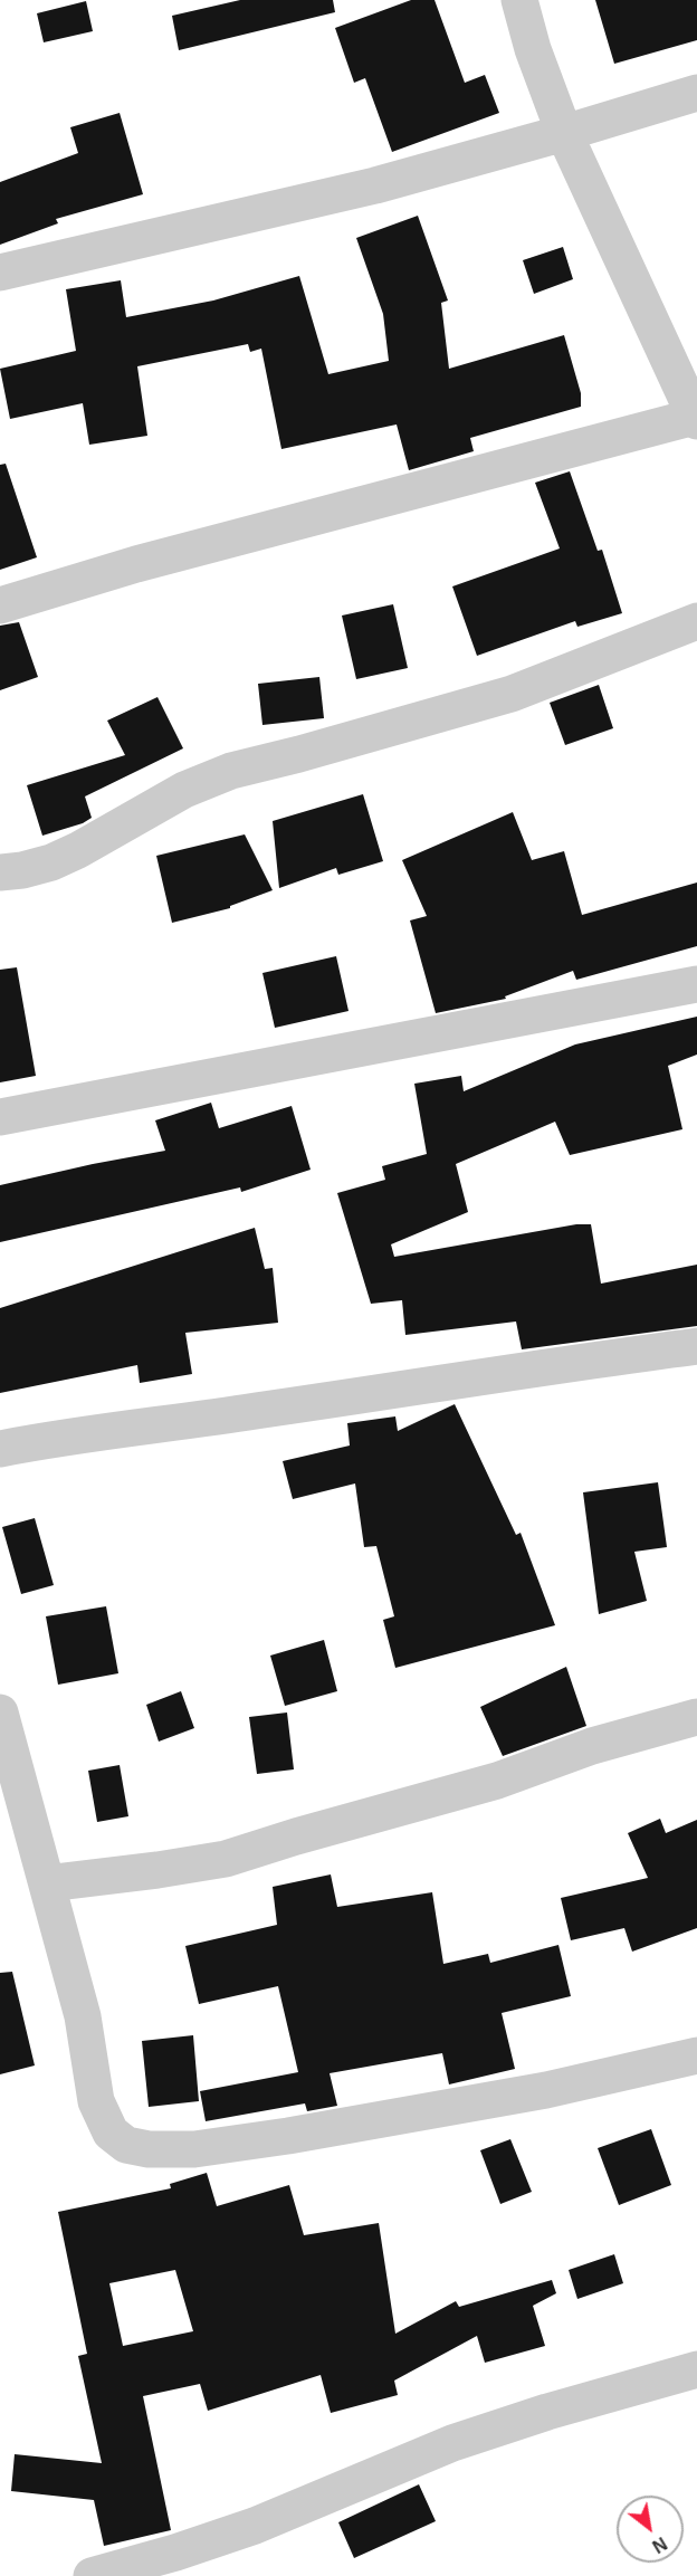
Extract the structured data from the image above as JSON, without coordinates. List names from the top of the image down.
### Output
{
  "north": "bottom right"
}
